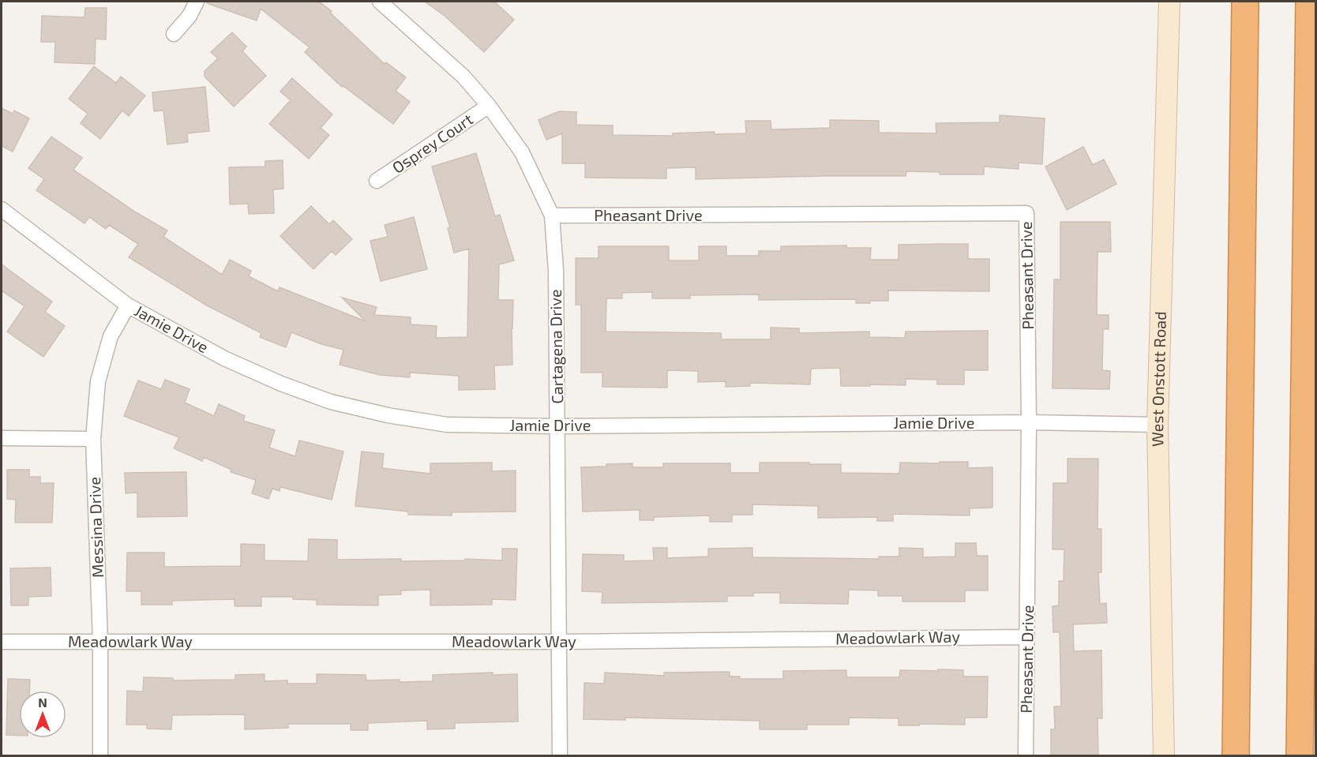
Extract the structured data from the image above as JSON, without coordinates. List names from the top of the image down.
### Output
{
  "streets": {
    "street": [
      "Osprey Court",
      "Pheasant Drive",
      "Jamie Drive",
      "Cartagena Drive",
      "West Onstott Road",
      "Messina Drive",
      "Meadowlark Way"
    ]
  },
  "crossings": [
    ["Osprey Court", "Cartagena Drive"],
    ["Pheasant Drive", "Jamie Drive"],
    ["Pheasant Drive", "Cartagena Drive"],
    ["Pheasant Drive", "Meadowlark Way"],
    ["Jamie Drive", "Cartagena Drive"],
    ["Jamie Drive", "West Onstott Road"],
    ["Jamie Drive", "Messina Drive"],
    ["Cartagena Drive", "Meadowlark Way"],
    ["Messina Drive", "Meadowlark Way"]
  ],
  "north": "top"
}
